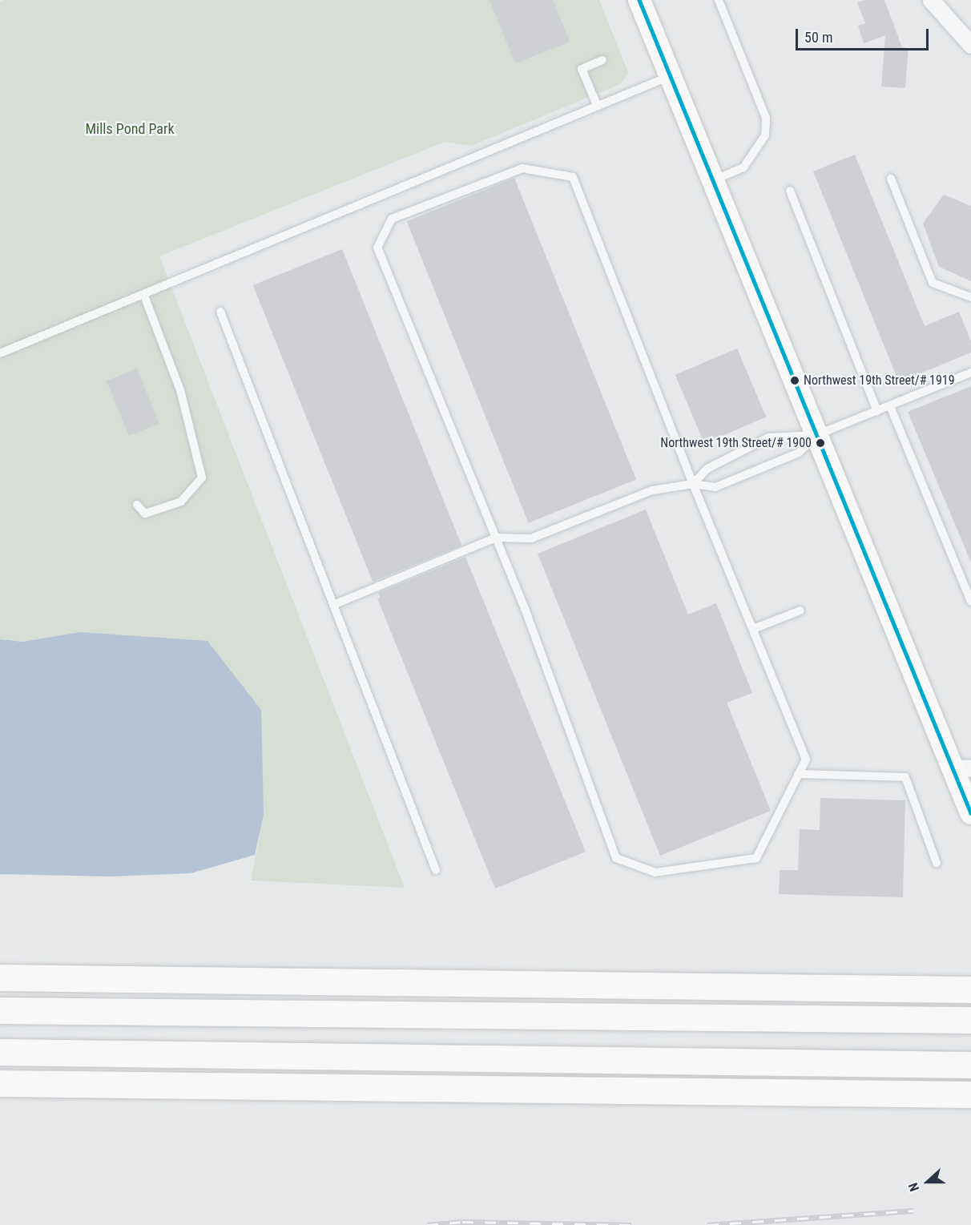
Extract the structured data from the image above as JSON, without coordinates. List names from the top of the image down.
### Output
{
  "parks": ["Mills Pond Park"],
  "places": ["Northwest 19th Street/# 1919", "Northwest 19th Street/# 1900"],
  "scale_bar": "50 m",
  "north": "left"
}
